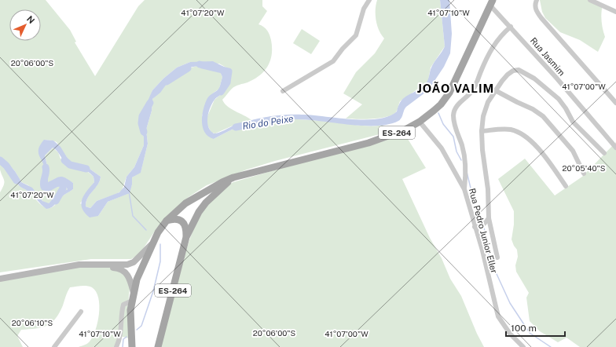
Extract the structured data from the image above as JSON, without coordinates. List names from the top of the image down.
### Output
{
  "streets": {
    "main road": ["ES-264"],
    "street": ["Rua Jasmim", "Rua Pedro Junior Eller"]
  },
  "crossings": [
    ["Rua Jasmim", "ES-264"],
    ["ES-264", "Rua Pedro Junior Eller"]
  ],
  "districts": ["JOÃO VALIM"],
  "water": ["Rio do Peixe"],
  "scale_bar": "100 m",
  "north": "top right",
  "coordinates": [
    "41°07'20\"W",
    "41°07'10\"W",
    "20°06'00\"S",
    "41°07'00\"W",
    "20°05'40\"S",
    "20°06'10\"S"
  ]
}
